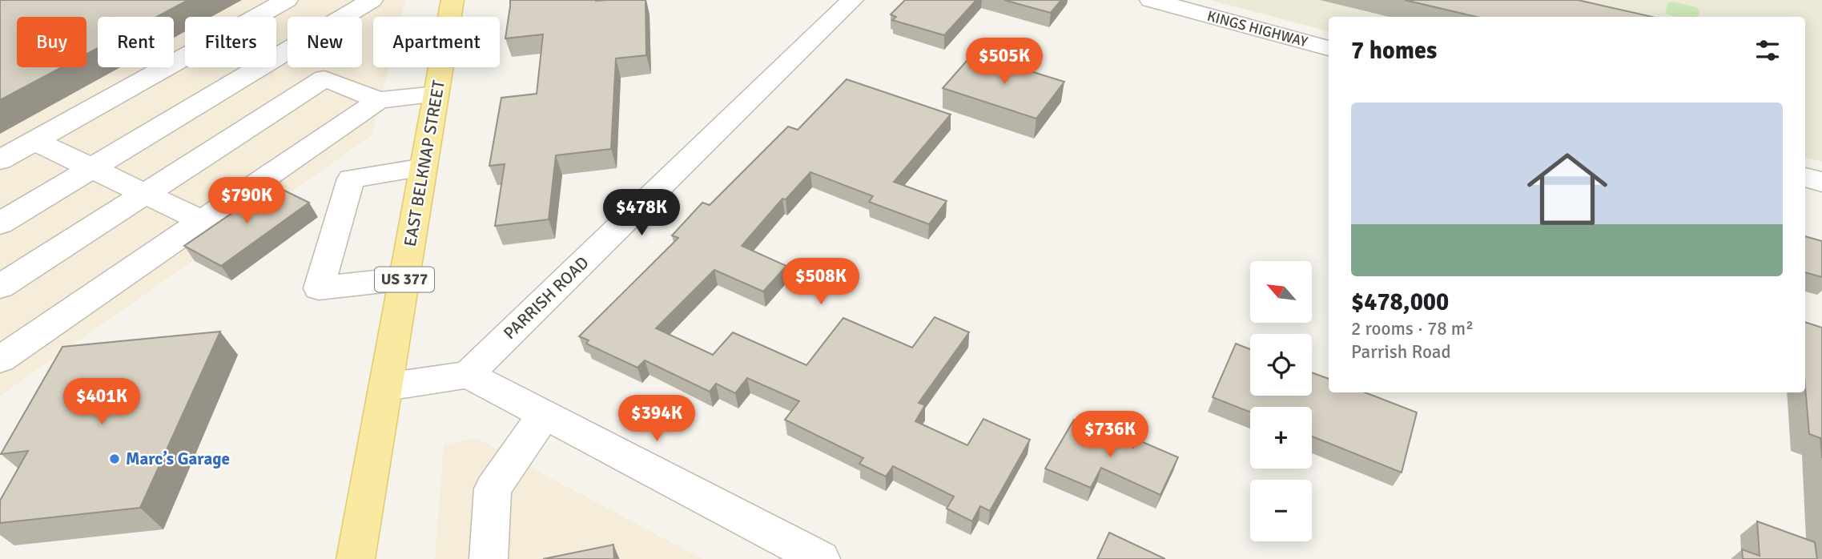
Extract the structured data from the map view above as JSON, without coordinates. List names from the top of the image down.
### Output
{
  "streets": {
    "main road": ["EAST BELKNAP STREET", "US 377"],
    "street": ["KINGS HIGHWAY", "PARRISH ROAD"]
  },
  "places": ["Marc’s Garage"],
  "north": "top left",
  "page": {
    "chip": [
      "Buy",
      "Rent",
      "Filters",
      "New",
      "Apartment"
    ],
    "heading": "7 homes",
    "price": [
      "$505K",
      "$790K",
      "$478K",
      "$508K",
      "$401K",
      "$394K",
      "$736K"
    ],
    "list": [
      {
        "name": "$478,000",
        "note": "2 rooms · 78 m² · Parrish Road"
      }
    ],
    "map_buttons": ["+", "−"]
  }
}
